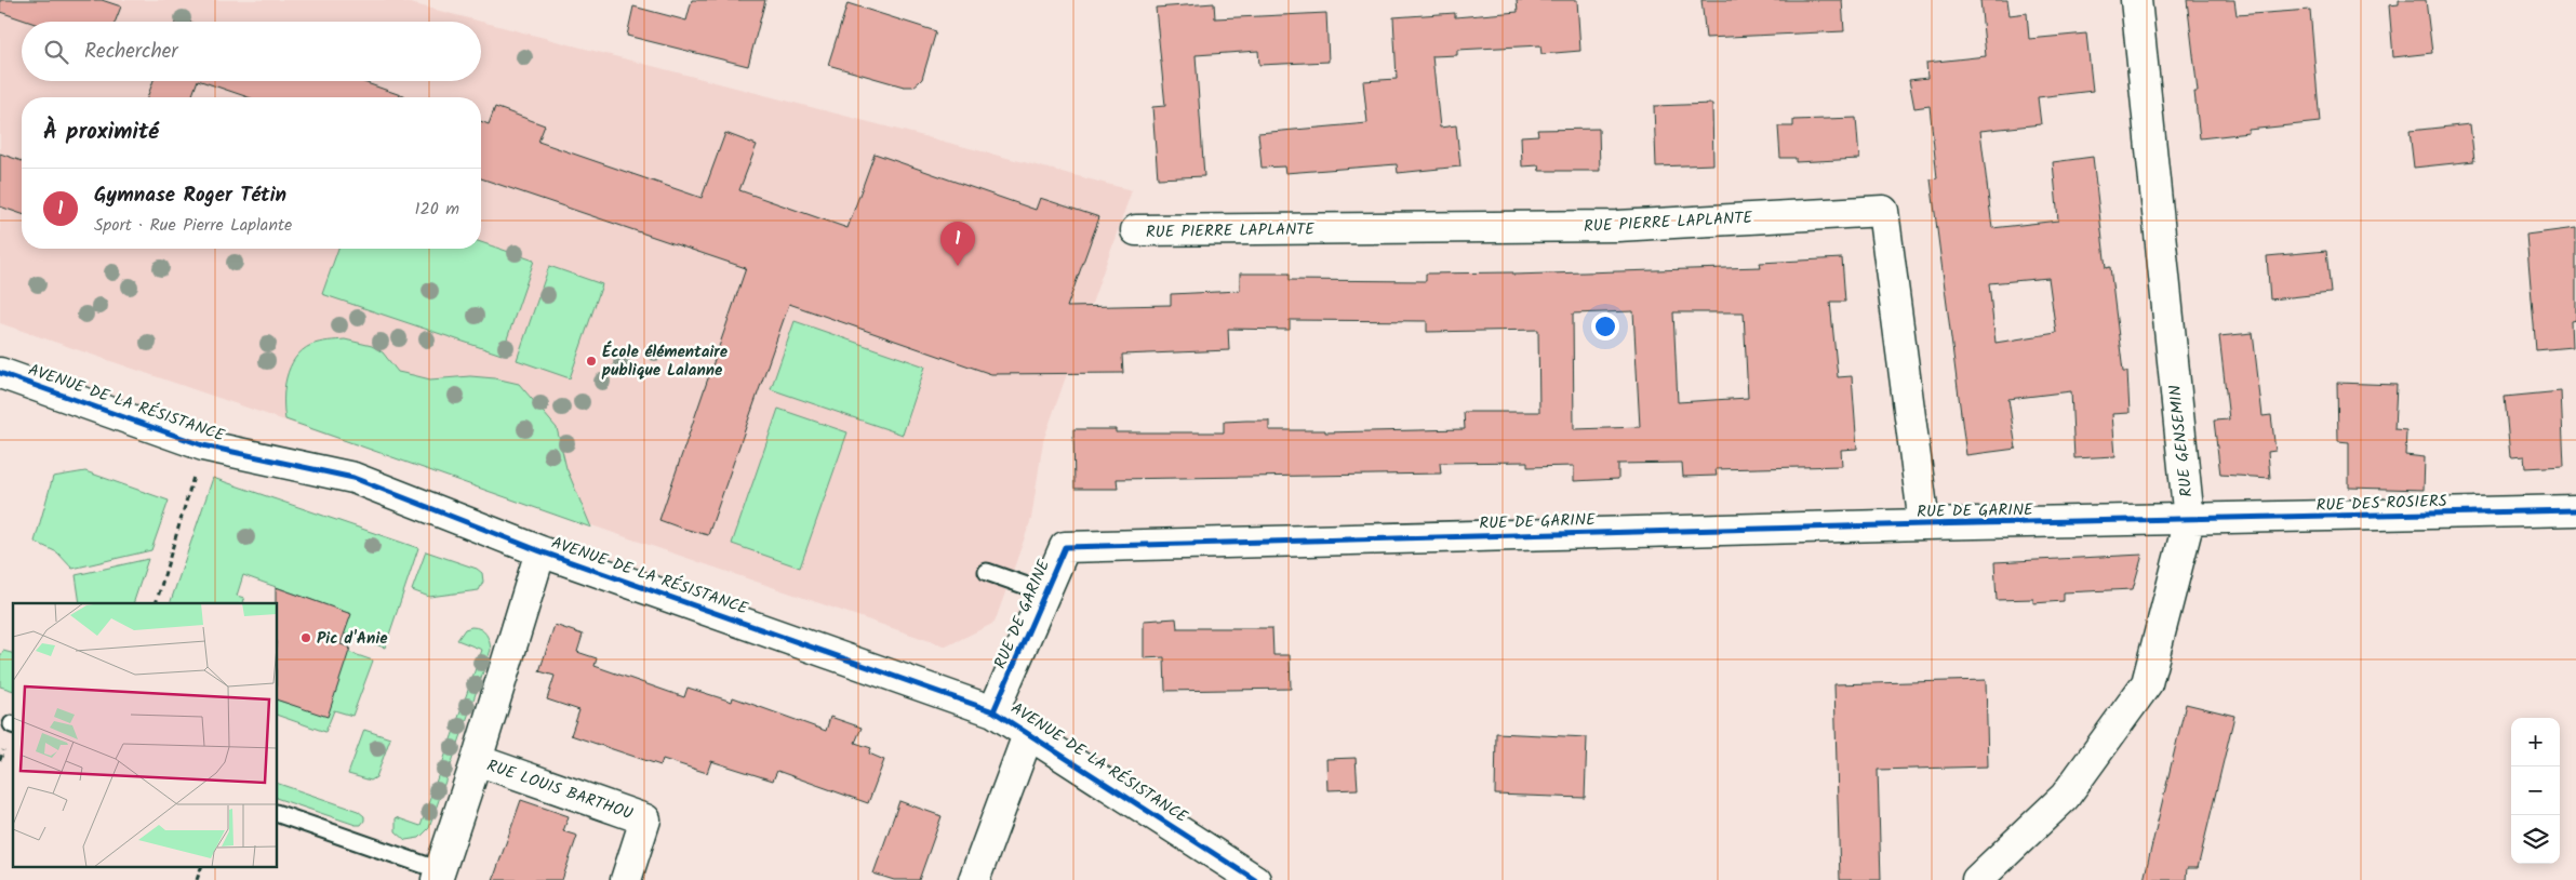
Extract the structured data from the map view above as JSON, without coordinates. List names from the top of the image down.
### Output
{
  "streets": {
    "street": [
      "RUE PIERRE LAPLANTE",
      "AVENUE DE LA RÉSISTANCE",
      "RUE GENSEMIN",
      "RUE DES ROSIERS",
      "RUE DE GARINE",
      "RUE LOUIS BARTHOU"
    ]
  },
  "crossings": [
    ["RUE PIERRE LAPLANTE", "RUE DE GARINE"],
    ["AVENUE DE LA RÉSISTANCE", "RUE DE GARINE"],
    ["AVENUE DE LA RÉSISTANCE", "RUE LOUIS BARTHOU"],
    ["RUE GENSEMIN", "RUE DES ROSIERS"],
    ["RUE GENSEMIN", "RUE DE GARINE"],
    ["RUE DES ROSIERS", "RUE DE GARINE"]
  ],
  "places": ["École élémentaire publique Lalanne", "Pic d'Anie"],
  "page": {
    "search": "Rechercher",
    "heading": "À proximité",
    "list": [
      {
        "mark": "1",
        "name": "Gymnase Roger Tétin",
        "note": "Sport · Rue Pierre Laplante",
        "value": "120 m"
      }
    ],
    "pins": "1",
    "map_buttons": ["+", "−"]
  }
}
